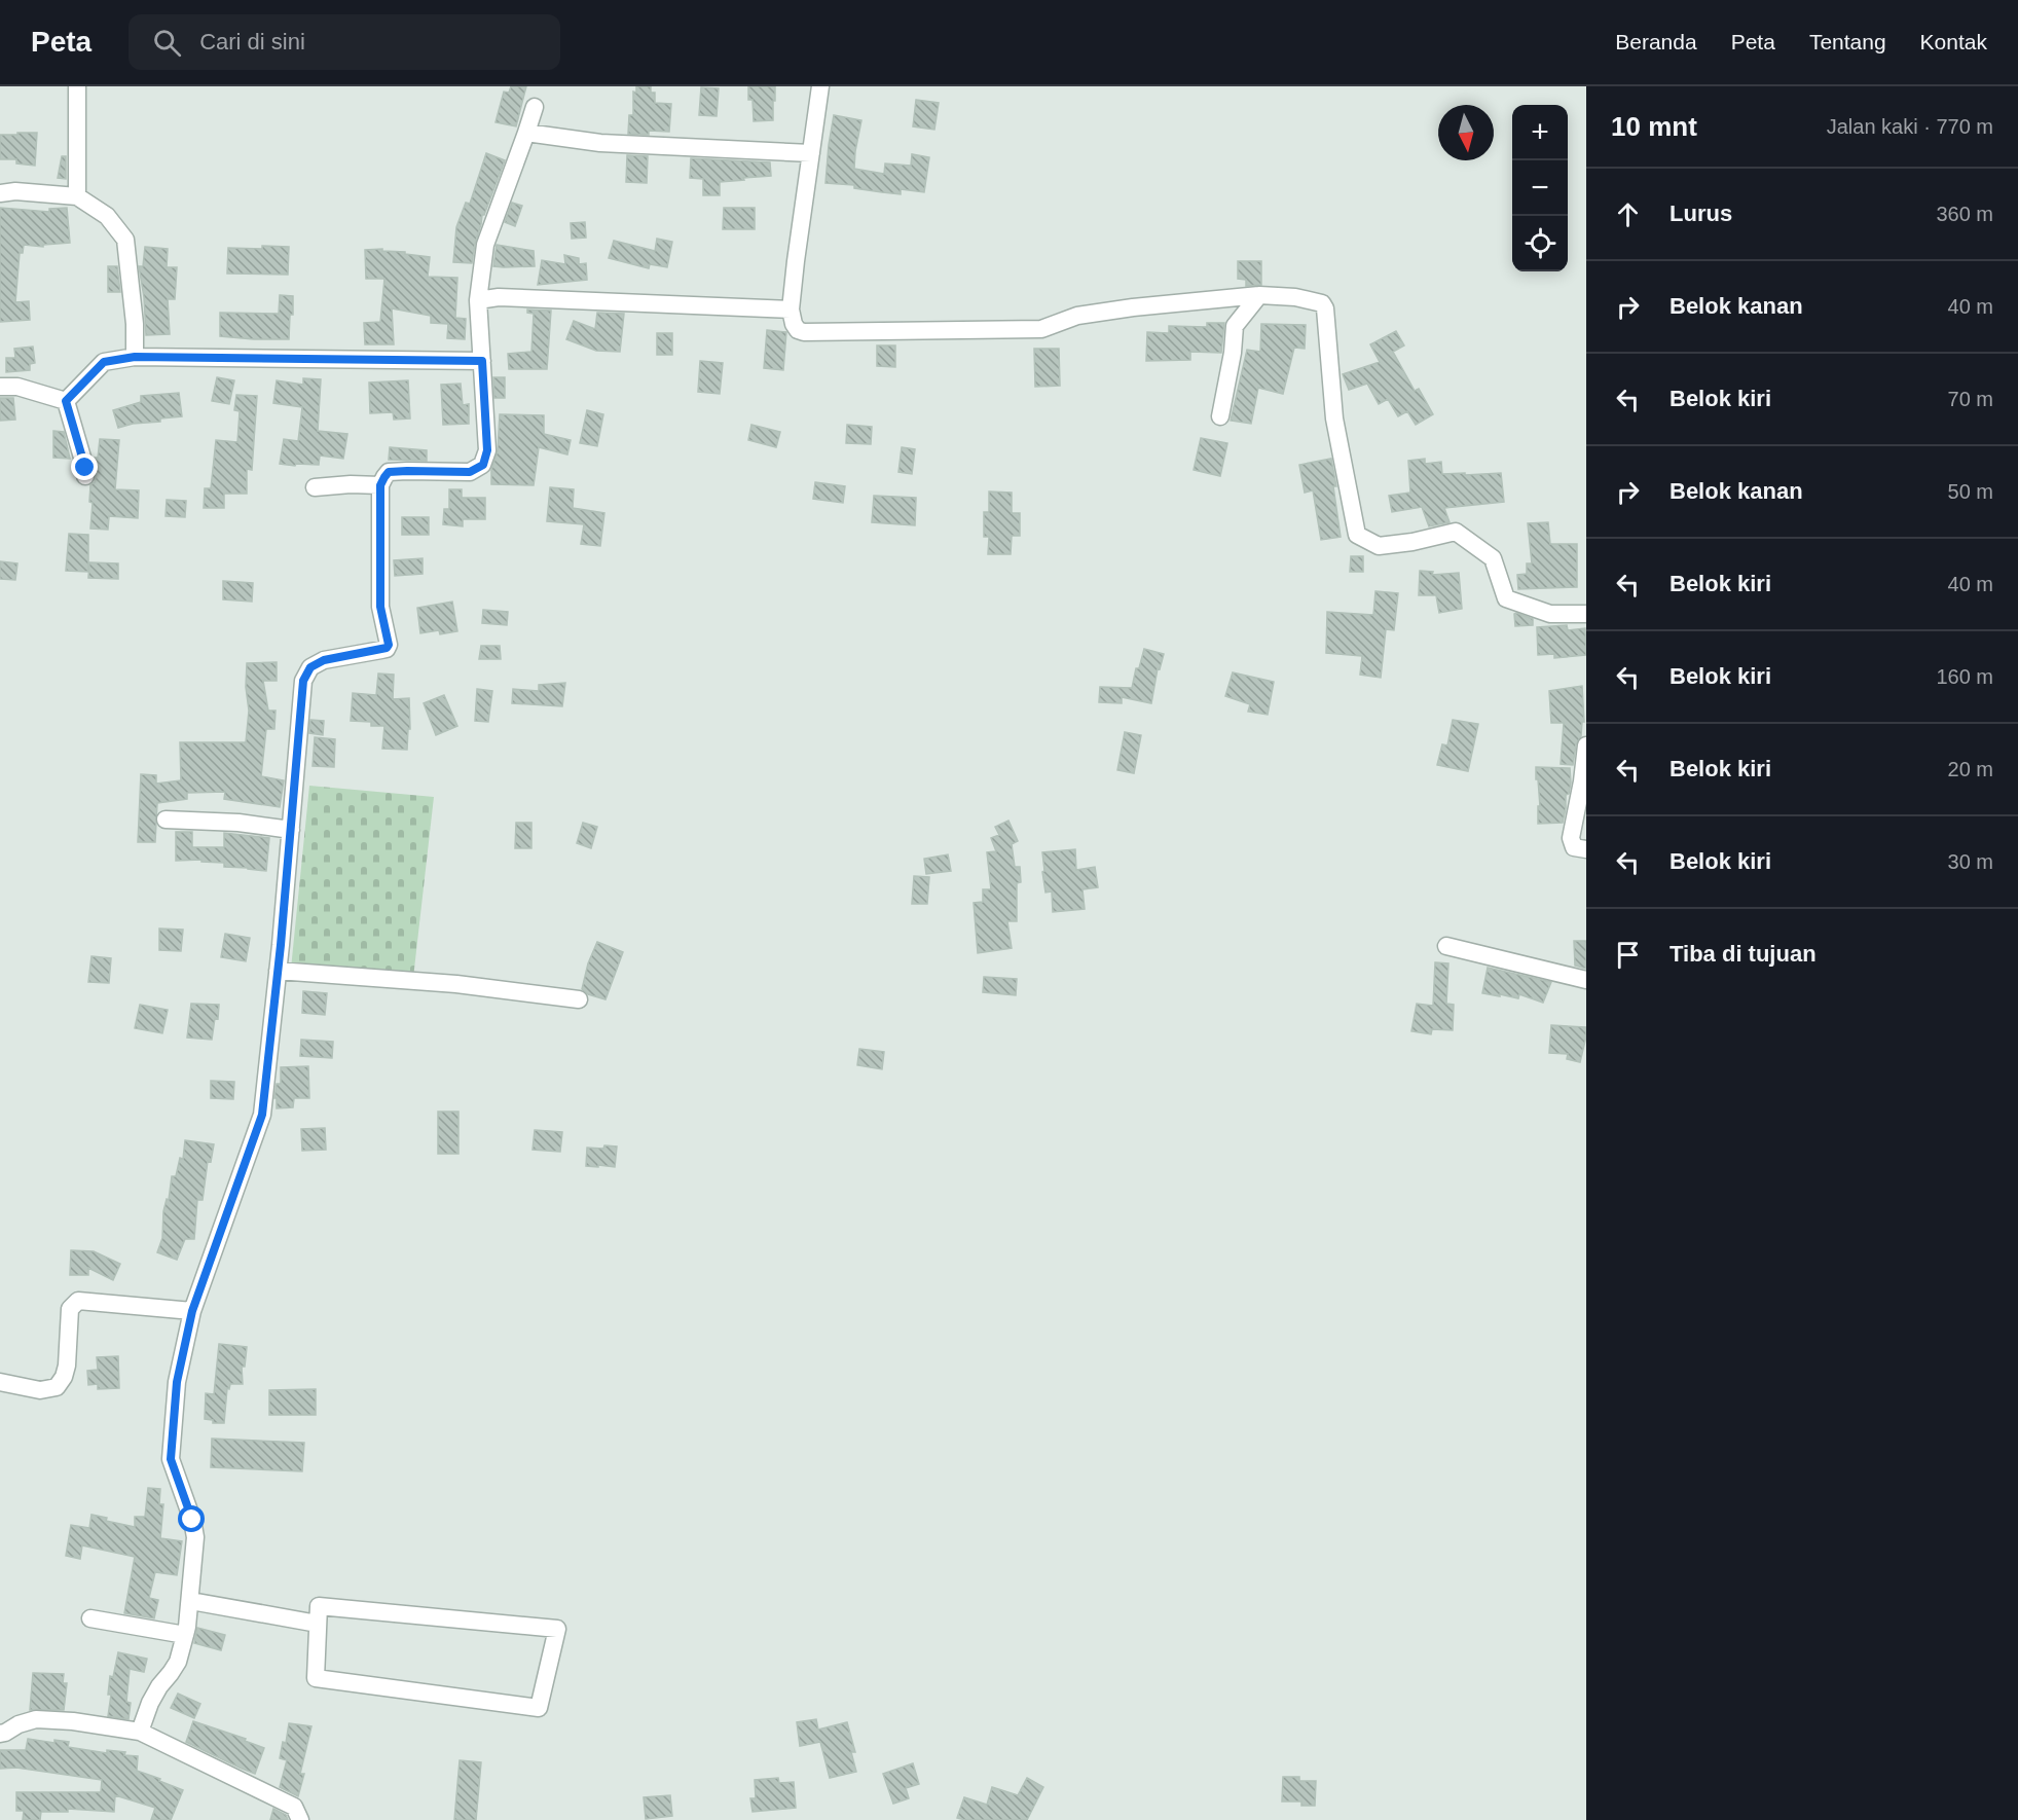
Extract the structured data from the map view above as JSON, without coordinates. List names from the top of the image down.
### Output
{
  "north": "bottom",
  "page": {
    "header": "Peta",
    "search": "Cari di sini",
    "nav": [
      "Beranda",
      "Peta",
      "Tentang",
      "Kontak"
    ],
    "heading": ["10 mnt", "Jalan kaki · 770 m"],
    "map_buttons": ["+", "−"],
    "list": [
      ["Lurus", "360 m"],
      ["Belok kanan", "40 m"],
      ["Belok kiri", "70 m"],
      ["Belok kanan", "50 m"],
      ["Belok kiri", "40 m"],
      ["Belok kiri", "160 m"],
      ["Belok kiri", "20 m"],
      ["Belok kiri", "30 m"],
      "Tiba di tujuan"
    ]
  }
}
